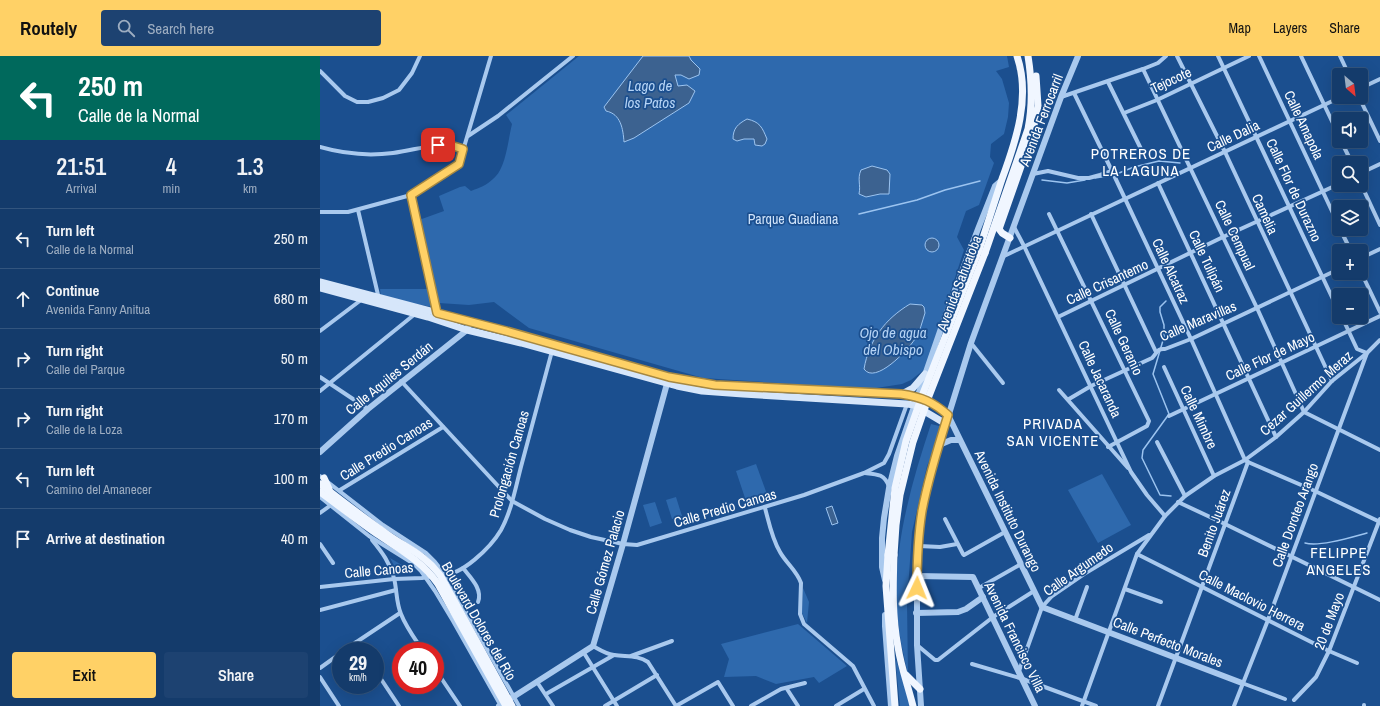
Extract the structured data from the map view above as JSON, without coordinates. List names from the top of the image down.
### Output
{
  "streets": {
    "main road": ["Avenida Sahuatoba", "Boulevard Dolores del Río"],
    "street": [
      "Tejocote",
      "Avenida Ferrocarril",
      "Calle Amapola",
      "Calle Dalia",
      "Calle Flor de Durazno",
      "Camelia",
      "Calle Cempual",
      "Calle Tulipán",
      "Calle Alcatraz",
      "Calle Crisantemo",
      "Calle Maravillas",
      "Calle Geranio",
      "Calle Flor de Mayo",
      "Calle Aquiles Serdán",
      "Calle Jacaranda",
      "Cezar Guillermo Meraz",
      "Calle Mimbre",
      "Calle Predio Canoas",
      "Prolongación Canoas",
      "Avenida Instituto Durango",
      "Calle Doroteo Arango",
      "Benito Juárez",
      "Calle Gómez Palacio",
      "Calle Argumedo",
      "Calle Canoas",
      "Calle Maclovio Herrera",
      "20 de Mayo",
      "Avenida Francisco Villa",
      "Calle Perfecto Morales"
    ]
  },
  "crossings": [
    ["Tejocote", "Calle Flor de Durazno"],
    ["Tejocote", "Camelia"],
    ["Tejocote", "Calle Cempual"],
    ["Avenida Ferrocarril", "Calle Jacaranda"],
    ["Calle Amapola", "Calle Dalia"],
    ["Calle Amapola", "Calle Crisantemo"],
    ["Calle Dalia", "Calle Flor de Durazno"],
    ["Calle Dalia", "Camelia"],
    ["Calle Dalia", "Calle Cempual"],
    ["Calle Dalia", "Calle Tulipán"],
    ["Calle Dalia", "Calle Alcatraz"],
    ["Calle Dalia", "Calle Geranio"],
    ["Calle Dalia", "Calle Jacaranda"],
    ["Calle Flor de Durazno", "Calle Crisantemo"],
    ["Calle Flor de Durazno", "Calle Maravillas"],
    ["Camelia", "Calle Crisantemo"],
    ["Camelia", "Calle Maravillas"],
    ["Camelia", "Calle Flor de Mayo"],
    ["Camelia", "Cezar Guillermo Meraz"],
    ["Calle Cempual", "Calle Crisantemo"],
    ["Calle Cempual", "Calle Maravillas"],
    ["Calle Cempual", "Calle Flor de Mayo"],
    ["Calle Cempual", "Cezar Guillermo Meraz"],
    ["Calle Tulipán", "Calle Crisantemo"],
    ["Calle Tulipán", "Calle Maravillas"],
    ["Calle Tulipán", "Calle Flor de Mayo"],
    ["Calle Tulipán", "Cezar Guillermo Meraz"],
    ["Calle Alcatraz", "Calle Crisantemo"],
    ["Calle Alcatraz", "Calle Maravillas"],
    ["Calle Alcatraz", "Calle Flor de Mayo"],
    ["Calle Alcatraz", "Cezar Guillermo Meraz"],
    ["Calle Alcatraz", "Benito Juárez"],
    ["Calle Crisantemo", "Calle Geranio"],
    ["Calle Crisantemo", "Calle Jacaranda"],
    ["Calle Maravillas", "Calle Geranio"],
    ["Calle Maravillas", "Calle Jacaranda"],
    ["Calle Geranio", "Calle Jacaranda"],
    ["Calle Flor de Mayo", "Calle Mimbre"],
    ["Calle Aquiles Serdán", "Calle Predio Canoas"],
    ["Calle Jacaranda", "Cezar Guillermo Meraz"],
    ["Cezar Guillermo Meraz", "Calle Mimbre"],
    ["Cezar Guillermo Meraz", "Calle Doroteo Arango"],
    ["Cezar Guillermo Meraz", "Benito Juárez"],
    ["Cezar Guillermo Meraz", "Calle Argumedo"],
    ["Calle Predio Canoas", "Prolongación Canoas"],
    ["Calle Predio Canoas", "Calle Gómez Palacio"],
    ["Prolongación Canoas", "Calle Canoas"],
    ["Prolongación Canoas", "Boulevard Dolores del Río"],
    ["Avenida Instituto Durango", "Calle Argumedo"],
    ["Avenida Instituto Durango", "Calle Perfecto Morales"],
    ["Calle Doroteo Arango", "Calle Maclovio Herrera"],
    ["Calle Doroteo Arango", "Calle Perfecto Morales"],
    ["Benito Juárez", "Calle Maclovio Herrera"],
    ["Benito Juárez", "Calle Perfecto Morales"],
    ["Calle Argumedo", "Calle Perfecto Morales"],
    ["Calle Canoas", "Boulevard Dolores del Río"],
    ["Calle Maclovio Herrera", "20 de Mayo"]
  ],
  "districts": ["POTREROS DE LA LAGUNA", "PRIVADA SAN VICENTE", "FELIPPE ANGELES"],
  "water": ["Lago de los Patos", "Ojo de agua del Obispo"],
  "parks": ["Parque Guadiana"],
  "north": "bottom right",
  "page": {
    "header": "Routely",
    "search": "Search here",
    "nav": ["Map", "Layers", "Share"],
    "turn": ["250 m", "Calle de la Normal"],
    "map_buttons": ["+", "−"],
    "eta": [
      "21:51",
      "Arrival",
      "4",
      "min",
      "1.3",
      "km"
    ],
    "list": [
      {
        "name": "Turn left",
        "note": "Calle de la Normal",
        "value": "250 m"
      },
      {
        "name": "Continue",
        "note": "Avenida Fanny Anitua",
        "value": "680 m"
      },
      {
        "name": "Turn right",
        "note": "Calle del Parque",
        "value": "50 m"
      },
      {
        "name": "Turn right",
        "note": "Calle de la Loza",
        "value": "170 m"
      },
      {
        "name": "Turn left",
        "note": "Camino del Amanecer",
        "value": "100 m"
      },
      {
        "name": "Arrive at destination",
        "value": "40 m"
      }
    ],
    "speed": "29 km/h",
    "limit": "40",
    "buttons": ["Exit", "Share"]
  }
}
